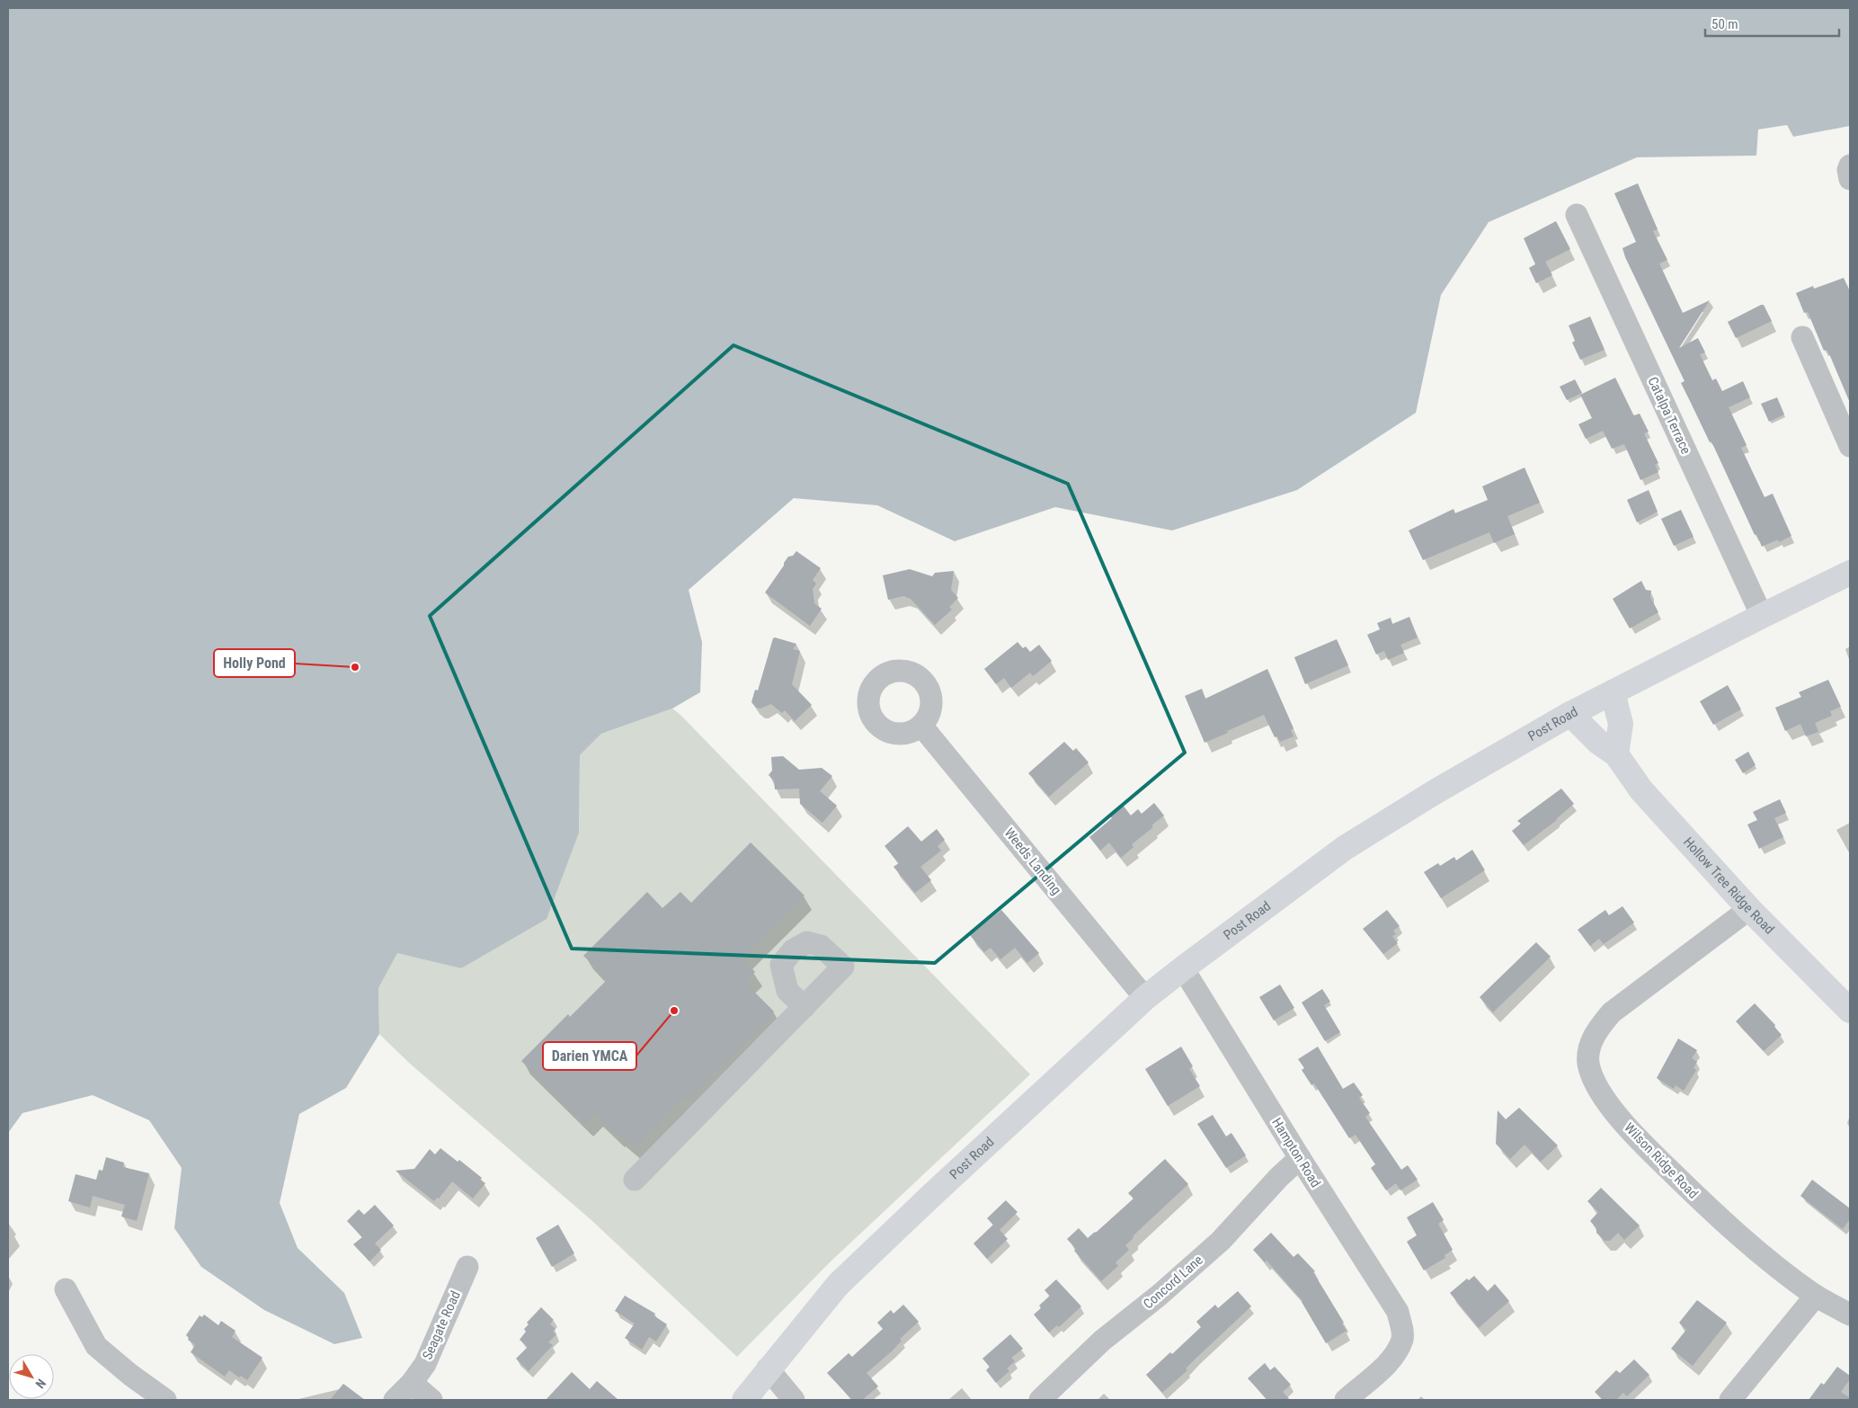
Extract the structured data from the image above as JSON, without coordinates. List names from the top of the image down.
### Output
{
  "streets": {
    "main road": ["Post Road", "Hollow Tree Ridge Road"],
    "street": [
      "Catalpa Terrace",
      "Weeds Landing",
      "Hampton Road",
      "Wilson Ridge Road",
      "Concord Lane",
      "Seagate Road"
    ]
  },
  "crossings": [
    ["Catalpa Terrace", "Post Road"],
    ["Post Road", "Weeds Landing"],
    ["Post Road", "Hollow Tree Ridge Road"],
    ["Post Road", "Hampton Road"],
    ["Hollow Tree Ridge Road", "Wilson Ridge Road"],
    ["Hampton Road", "Concord Lane"]
  ],
  "places": ["Holly Pond", "Darien YMCA"],
  "scale_bar": "50 m",
  "north": "bottom right"
}
